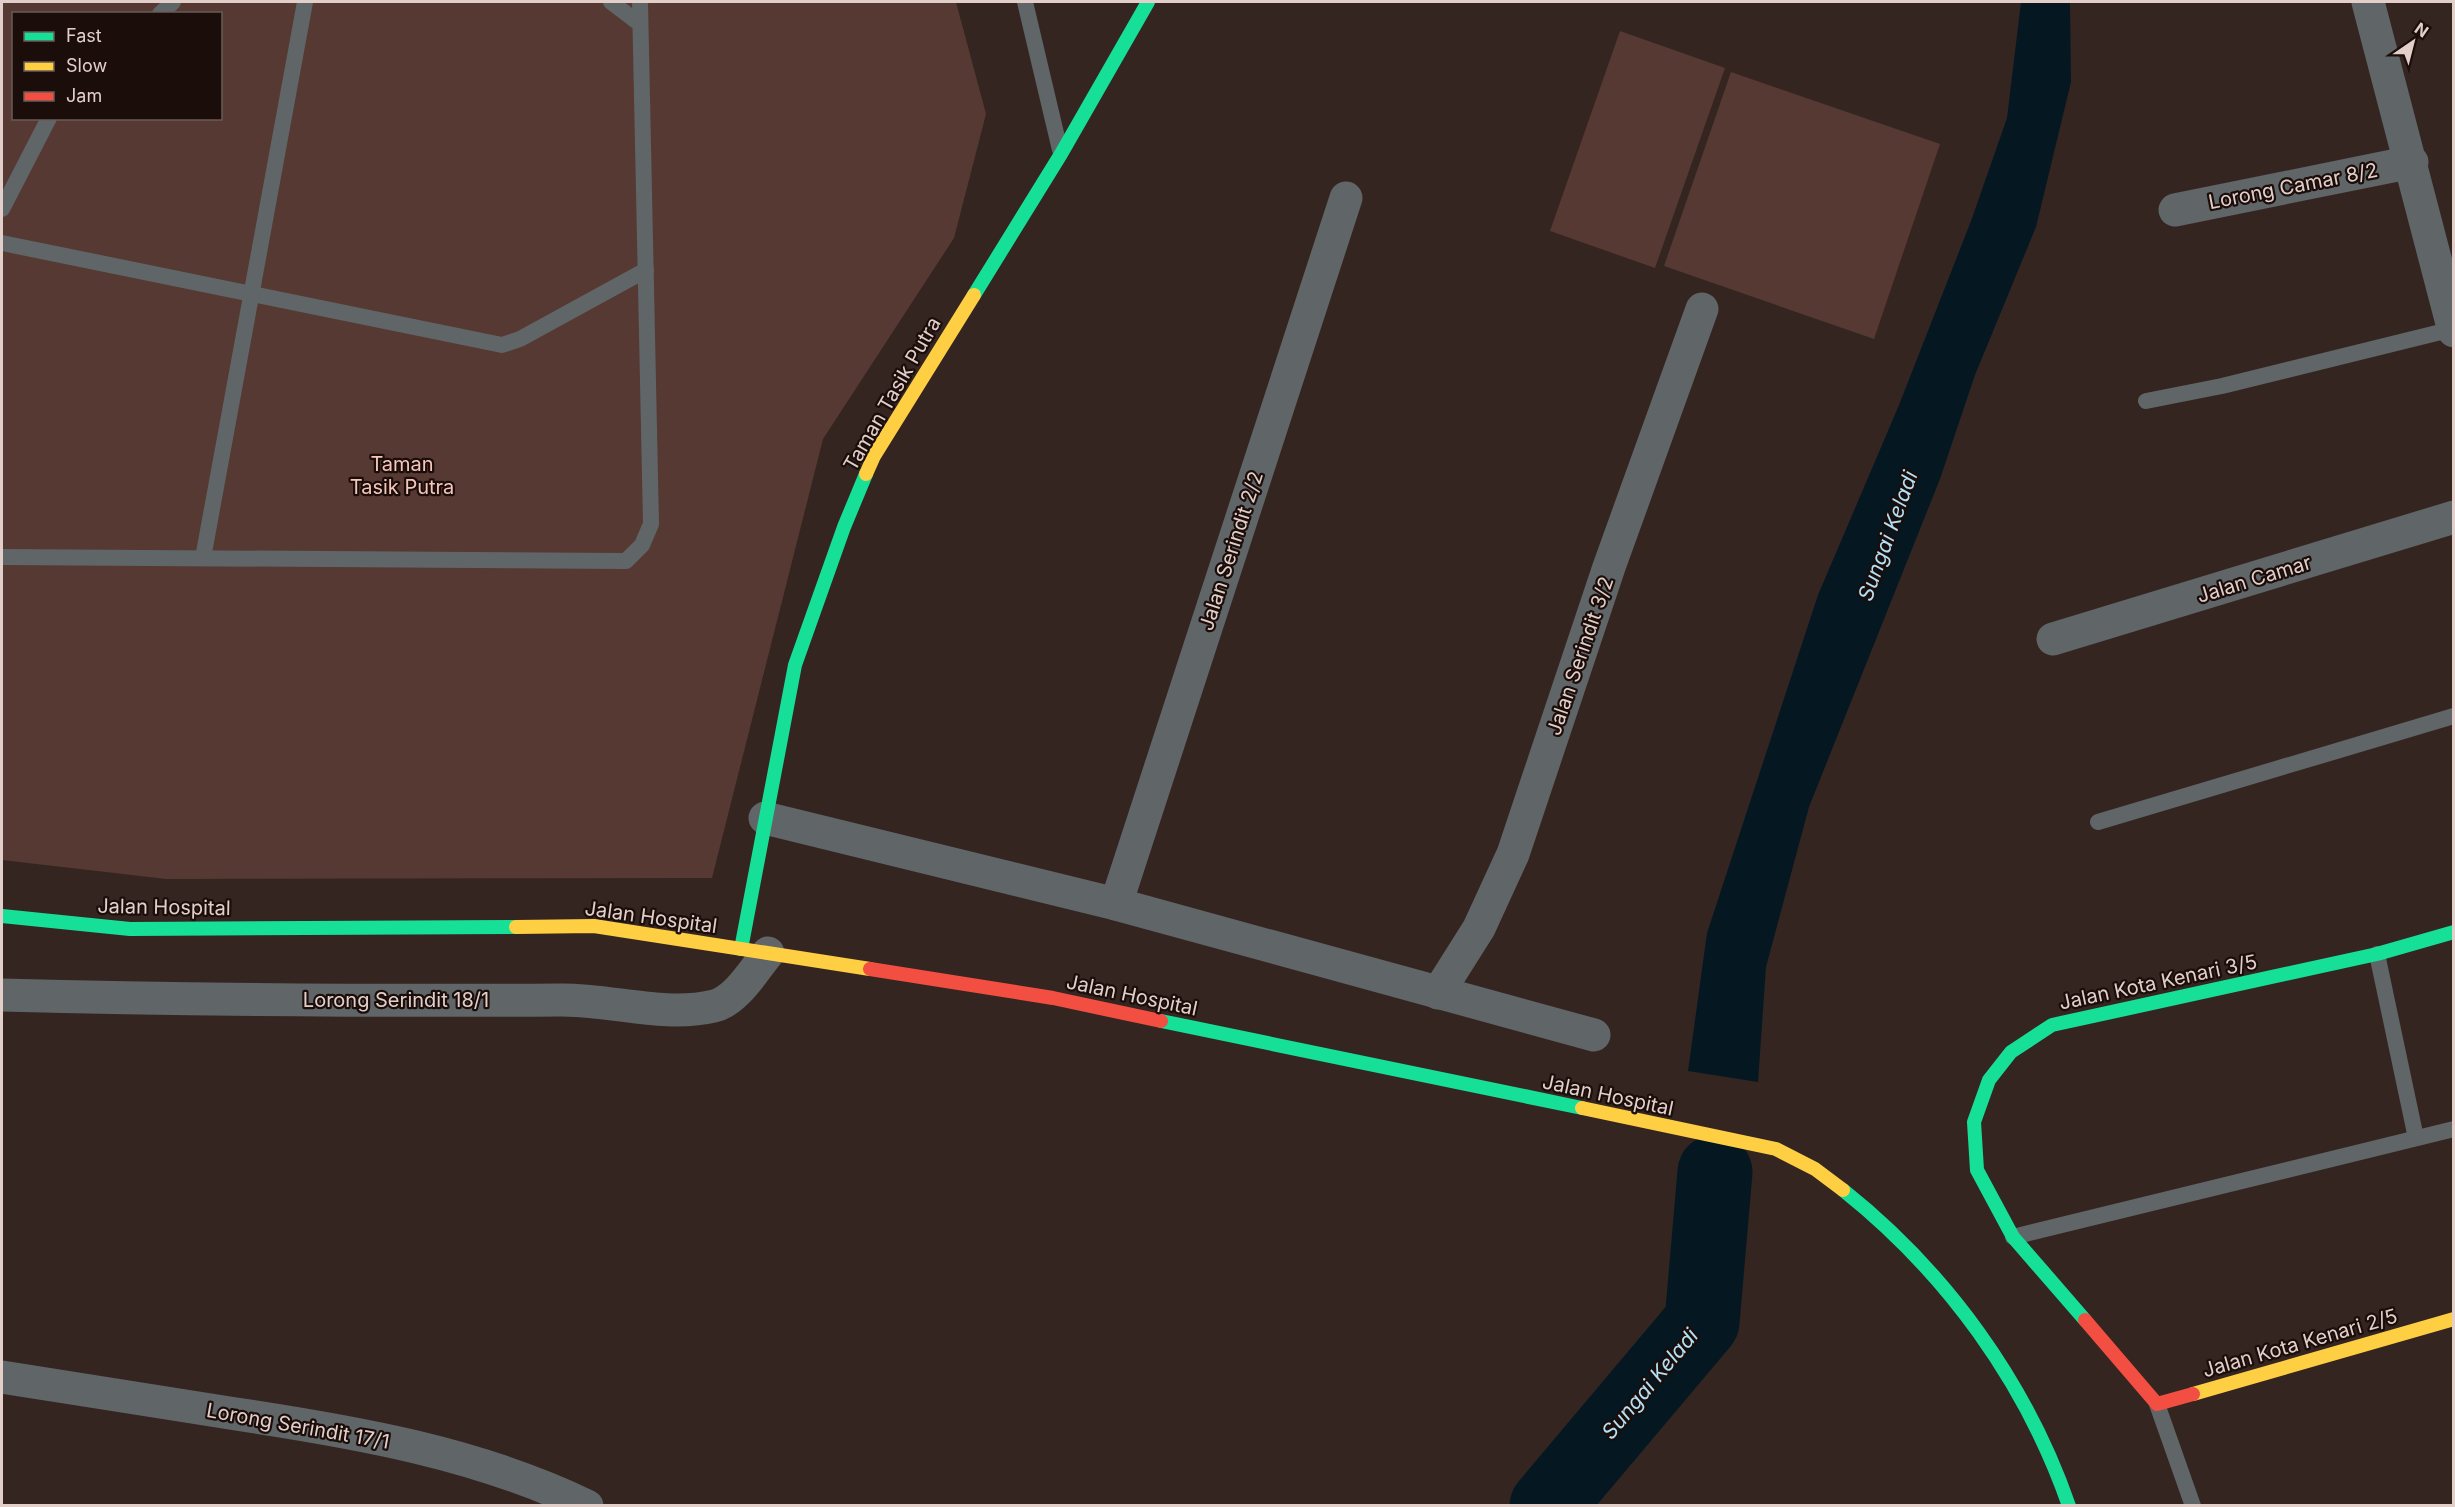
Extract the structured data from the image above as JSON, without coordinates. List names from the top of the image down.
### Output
{
  "streets": {
    "street": [
      "Lorong Camar 8/2",
      "Taman Tasik Putra",
      "Jalan Serindit 2/2",
      "Jalan Camar",
      "Jalan Serindit 3/2",
      "Jalan Hospital",
      "Jalan Kota Kenari 3/5",
      "Lorong Serindit 18/1",
      "Jalan Kota Kenari 2/5",
      "Lorong Serindit 17/1"
    ]
  },
  "crossings": [
    ["Taman Tasik Putra", "Jalan Hospital"],
    ["Taman Tasik Putra", "Lorong Serindit 18/1"],
    ["Jalan Hospital", "Lorong Serindit 18/1"],
    ["Jalan Kota Kenari 3/5", "Jalan Kota Kenari 2/5"]
  ],
  "water": ["Sungai Keladi"],
  "parks": ["Taman Tasik Putra"],
  "legend": ["Fast", "Slow", "Jam"],
  "north": "top right"
}
